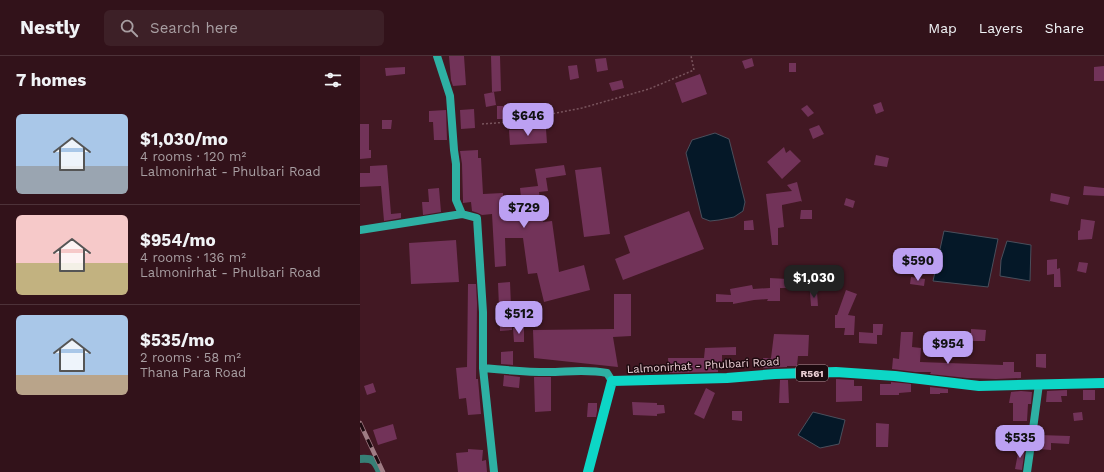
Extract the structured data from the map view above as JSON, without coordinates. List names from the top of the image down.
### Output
{
  "streets": {
    "main road": ["Lalmonirhat - Phulbari Road", "R561"]
  },
  "page": {
    "header": "Nestly",
    "search": "Search here",
    "nav": ["Map", "Layers", "Share"],
    "heading": "7 homes",
    "price": [
      "$646",
      "$729",
      "$590",
      "$1,030",
      "$512",
      "$954",
      "$535"
    ],
    "list": [
      {
        "name": "$1,030/mo",
        "note": "4 rooms · 120 m² · Lalmonirhat - Phulbari Road"
      },
      {
        "name": "$954/mo",
        "note": "4 rooms · 136 m² · Lalmonirhat - Phulbari Road"
      },
      {
        "name": "$535/mo",
        "note": "2 rooms · 58 m² · Thana Para Road"
      }
    ]
  }
}
